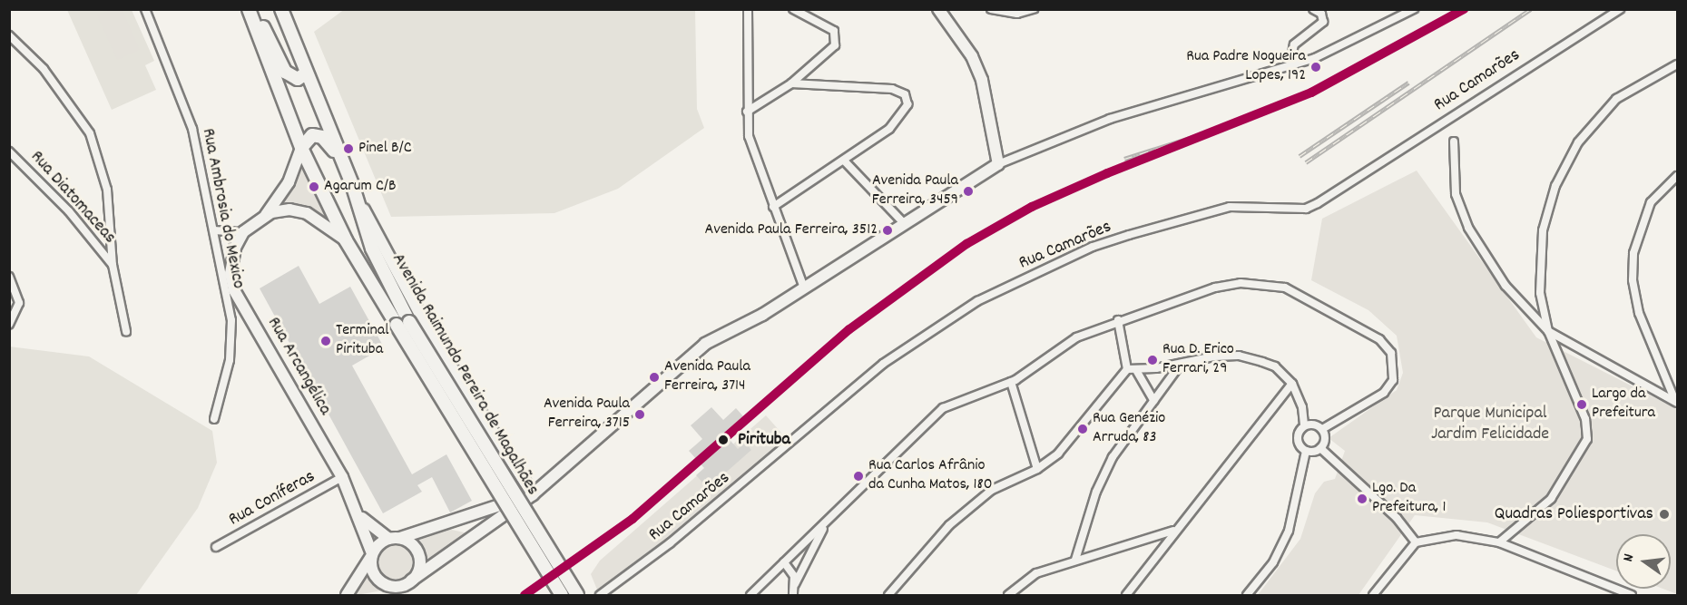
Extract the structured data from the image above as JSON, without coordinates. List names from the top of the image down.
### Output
{
  "streets": {
    "main road": ["Rua Arcangélica", "Avenida Raimundo Pereira de Magalhães"],
    "street": [
      "Rua Camarões",
      "Rua Diatomaceas",
      "Rua Ambrosia do Mexico",
      "Rua Coníferas"
    ]
  },
  "crossings": [
    ["Rua Arcangélica", "Rua Coníferas"]
  ],
  "parks": ["Parque Municipal Jardim Felicidade"],
  "places": [
    "Rua Padre Nogueira Lopes, 192",
    "Pinel B/C",
    "Agarum C/B",
    "Avenida Paula Ferreira, 3459",
    "Avenida Paula Ferreira, 3512",
    "Terminal Pirituba",
    "Rua D. Erico Ferrari, 29",
    "Avenida Paula Ferreira, 3714",
    "Largo da Prefeitura",
    "Avenida Paula Ferreira, 3715",
    "Rua Genézio Arruda, 83",
    "Pirituba",
    "Rua Carlos Afrânio da Cunha Matos, 180",
    "Lgo. Da Prefeitura, 1",
    "Quadras Poliesportivas"
  ],
  "north": "left"
}
